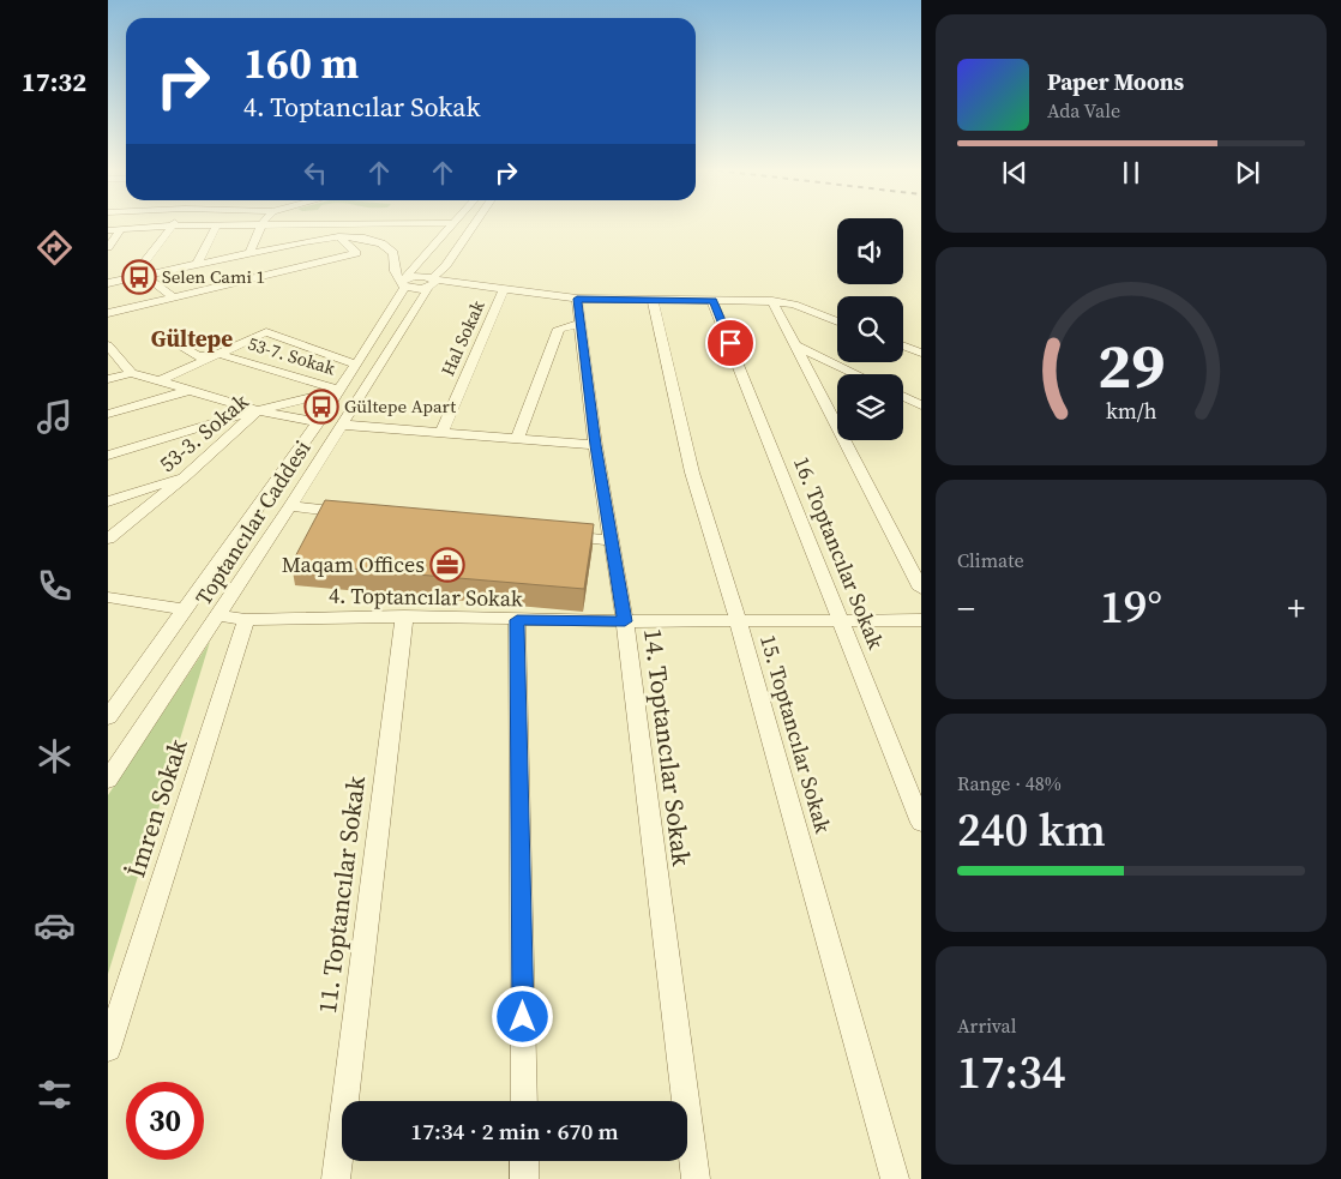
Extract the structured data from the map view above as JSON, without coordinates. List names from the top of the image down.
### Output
{
  "streets": {
    "street": [
      "Hal Sokak",
      "53-7. Sokak",
      "53-3. Sokak",
      "Toptancılar Caddesi",
      "16. Toptancılar Sokak",
      "4. Toptancılar Sokak",
      "15. Toptancılar Sokak",
      "14. Toptancılar Sokak",
      "İmren Sokak",
      "11. Toptancılar Sokak"
    ]
  },
  "crossings": [
    ["53-7. Sokak", "53-3. Sokak"],
    ["53-7. Sokak", "Toptancılar Caddesi"],
    ["53-3. Sokak", "Toptancılar Caddesi"],
    ["Toptancılar Caddesi", "4. Toptancılar Sokak"],
    ["16. Toptancılar Sokak", "4. Toptancılar Sokak"],
    ["4. Toptancılar Sokak", "15. Toptancılar Sokak"],
    ["4. Toptancılar Sokak", "14. Toptancılar Sokak"],
    ["4. Toptancılar Sokak", "İmren Sokak"],
    ["4. Toptancılar Sokak", "11. Toptancılar Sokak"]
  ],
  "districts": ["Gültepe"],
  "places": {
    "bus stop": ["Selen Cami 1", "Gültepe Apart"],
    "office": ["Maqam Offices"]
  },
  "page": {
    "tabs": "17:32",
    "turn": ["160 m", "4. Toptancılar Sokak"],
    "song": ["Paper Moons", "Ada Vale"],
    "tile": [
      "Climate",
      ["Range · 48%", "240 km"],
      ["Arrival", "17:34"]
    ],
    "heat": ["−", "19°", "+"],
    "limit": "30",
    "trip": "17:34 · 2 min · 670 m",
    "gauge": ["29", "km/h"]
  }
}
